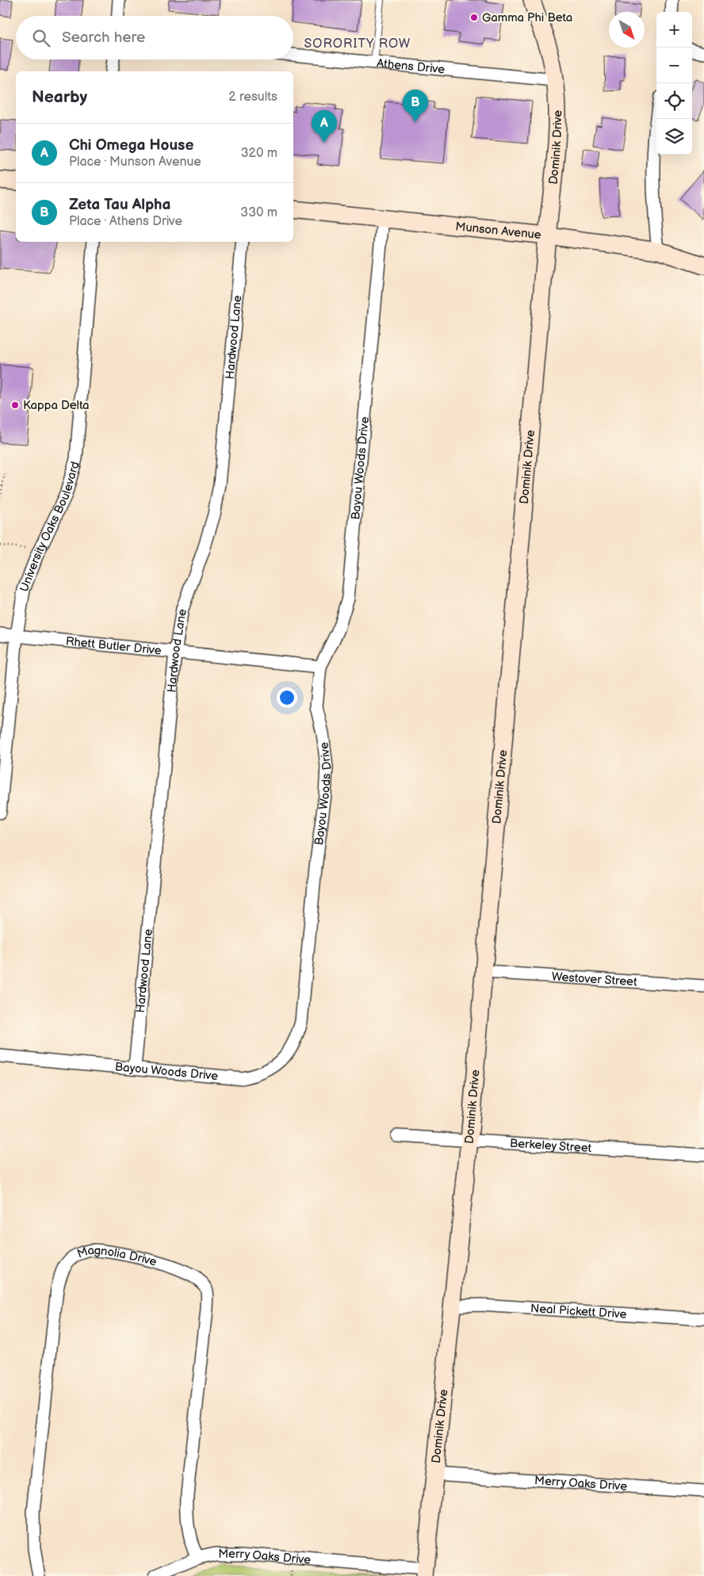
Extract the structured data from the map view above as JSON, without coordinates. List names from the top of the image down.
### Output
{
  "streets": {
    "street": [
      "Athens Drive",
      "Dominik Drive",
      "Munson Avenue",
      "Hardwood Lane",
      "Bayou Woods Drive",
      "University Oaks Boulevard",
      "Rhett Butler Drive",
      "Westover Street",
      "Berkeley Street",
      "Magnolia Drive",
      "Neal Pickett Drive",
      "Merry Oaks Drive"
    ]
  },
  "crossings": [
    ["Athens Drive", "Dominik Drive"],
    ["Dominik Drive", "Munson Avenue"],
    ["Dominik Drive", "Westover Street"],
    ["Dominik Drive", "Berkeley Street"],
    ["Dominik Drive", "Neal Pickett Drive"],
    ["Dominik Drive", "Merry Oaks Drive"],
    ["Munson Avenue", "Bayou Woods Drive"],
    ["Hardwood Lane", "Bayou Woods Drive"],
    ["Hardwood Lane", "Rhett Butler Drive"],
    ["Bayou Woods Drive", "Rhett Butler Drive"],
    ["University Oaks Boulevard", "Rhett Butler Drive"],
    ["Magnolia Drive", "Merry Oaks Drive"]
  ],
  "districts": ["SORORITY ROW"],
  "places": ["Gamma Phi Beta", "Kappa Delta"],
  "north": "bottom right",
  "page": {
    "map_buttons": ["+", "−"],
    "search": "Search here",
    "heading": ["Nearby", "2 results"],
    "pins": ["B", "A"],
    "list": [
      {
        "mark": "A",
        "name": "Chi Omega House",
        "note": "Place · Munson Avenue",
        "value": "320 m"
      },
      {
        "mark": "B",
        "name": "Zeta Tau Alpha",
        "note": "Place · Athens Drive",
        "value": "330 m"
      }
    ]
  }
}
